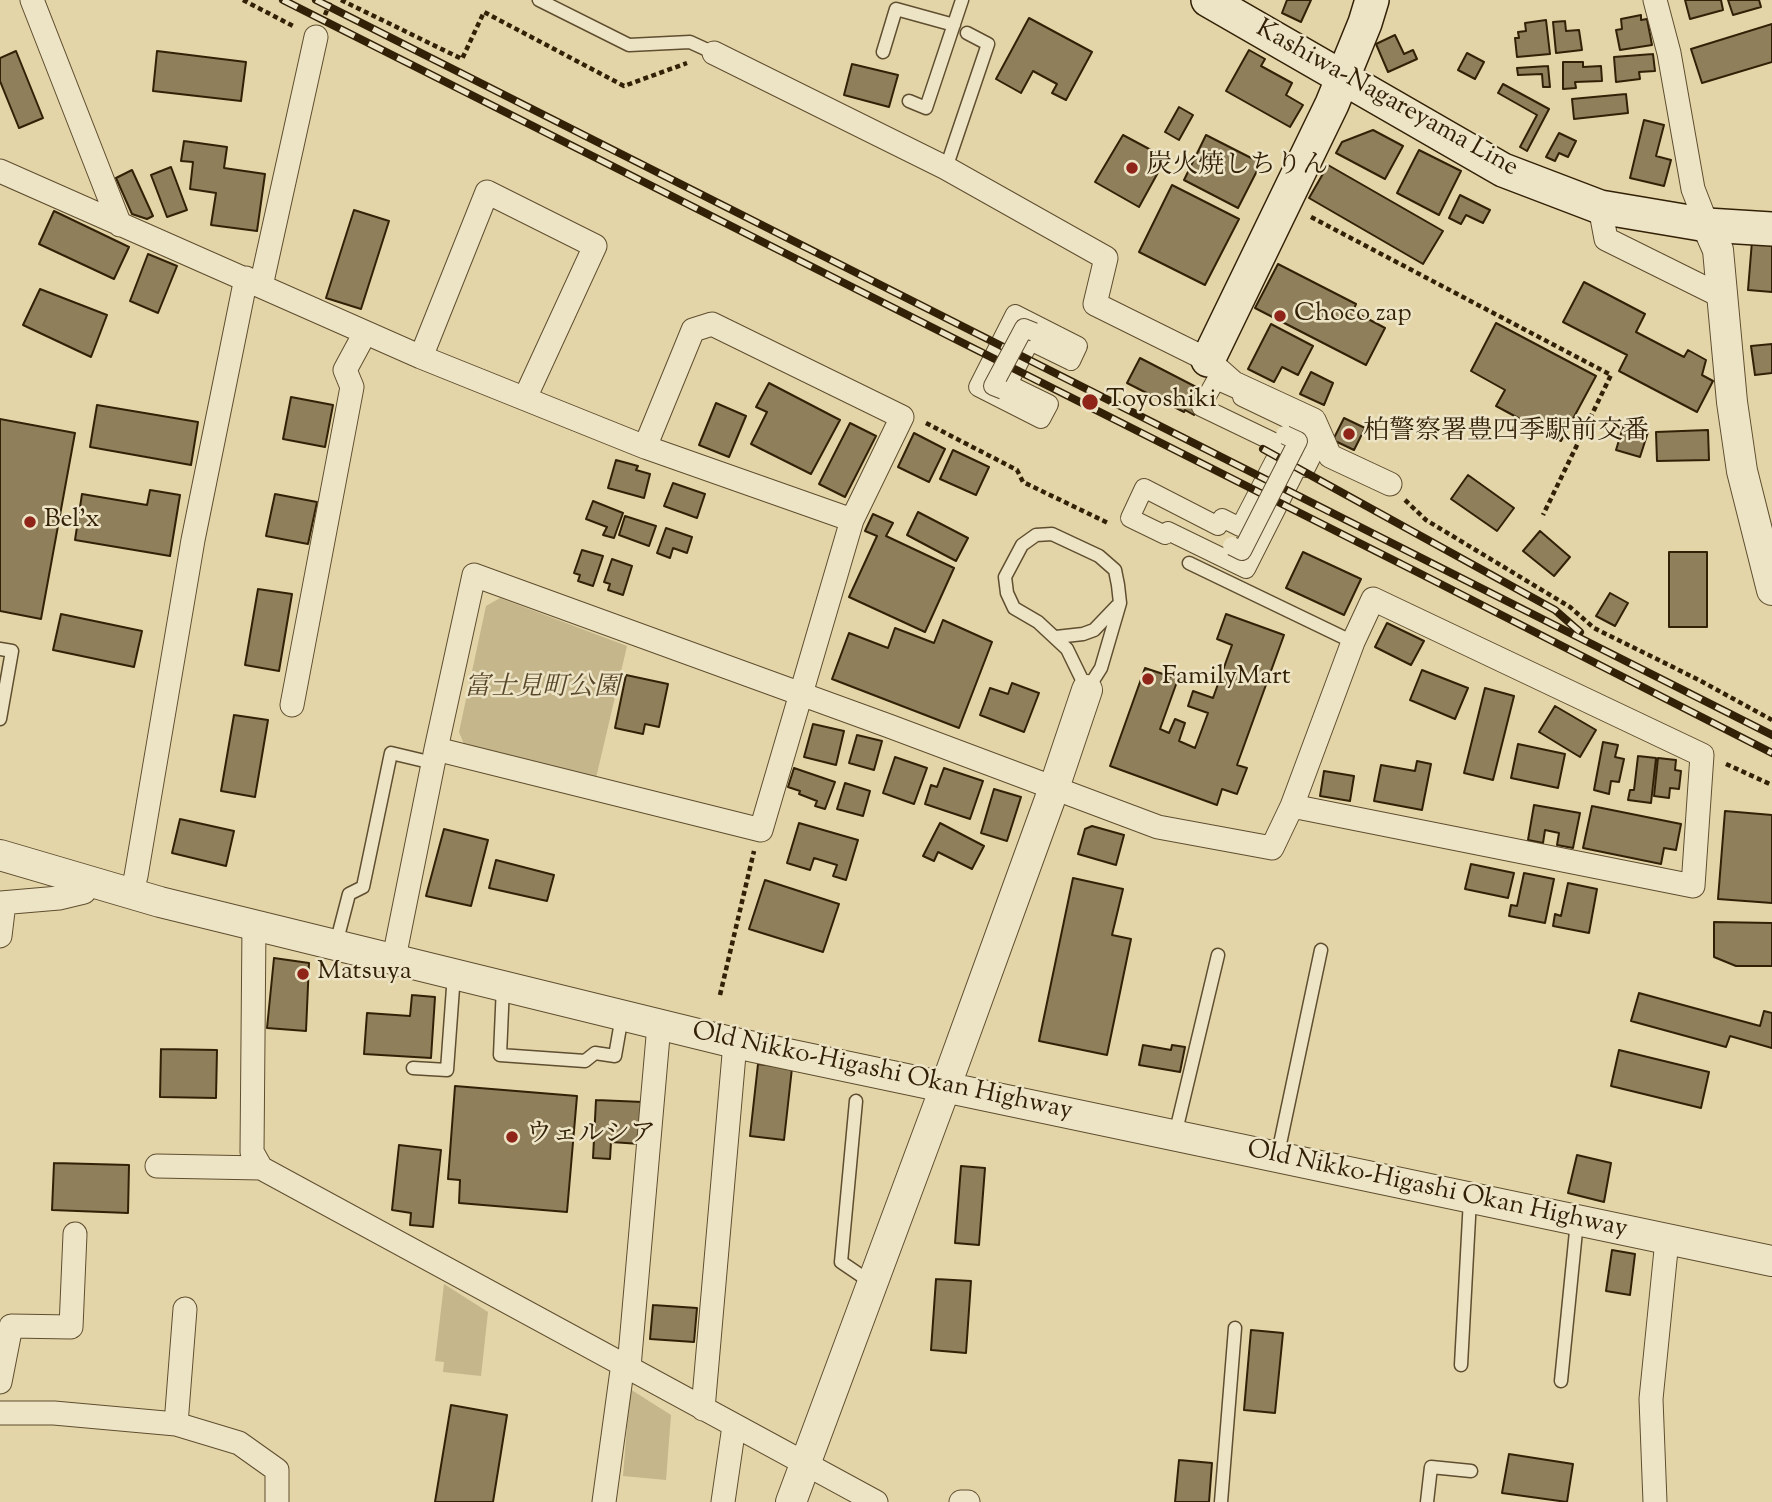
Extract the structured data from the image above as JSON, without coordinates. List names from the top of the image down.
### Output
{
  "streets": {
    "main road": ["Kashiwa-Nagareyama Line"],
    "street": ["Old Nikko-Higashi Okan Highway"]
  },
  "parks": ["富士見町公園"],
  "places": [
    "炭火焼しちりん",
    "Choco zap",
    "Toyoshiki",
    "柏警察署豊四季駅前交番",
    "Bel'x",
    "FamilyMart",
    "Matsuya",
    "ウェルシア"
  ]
}
